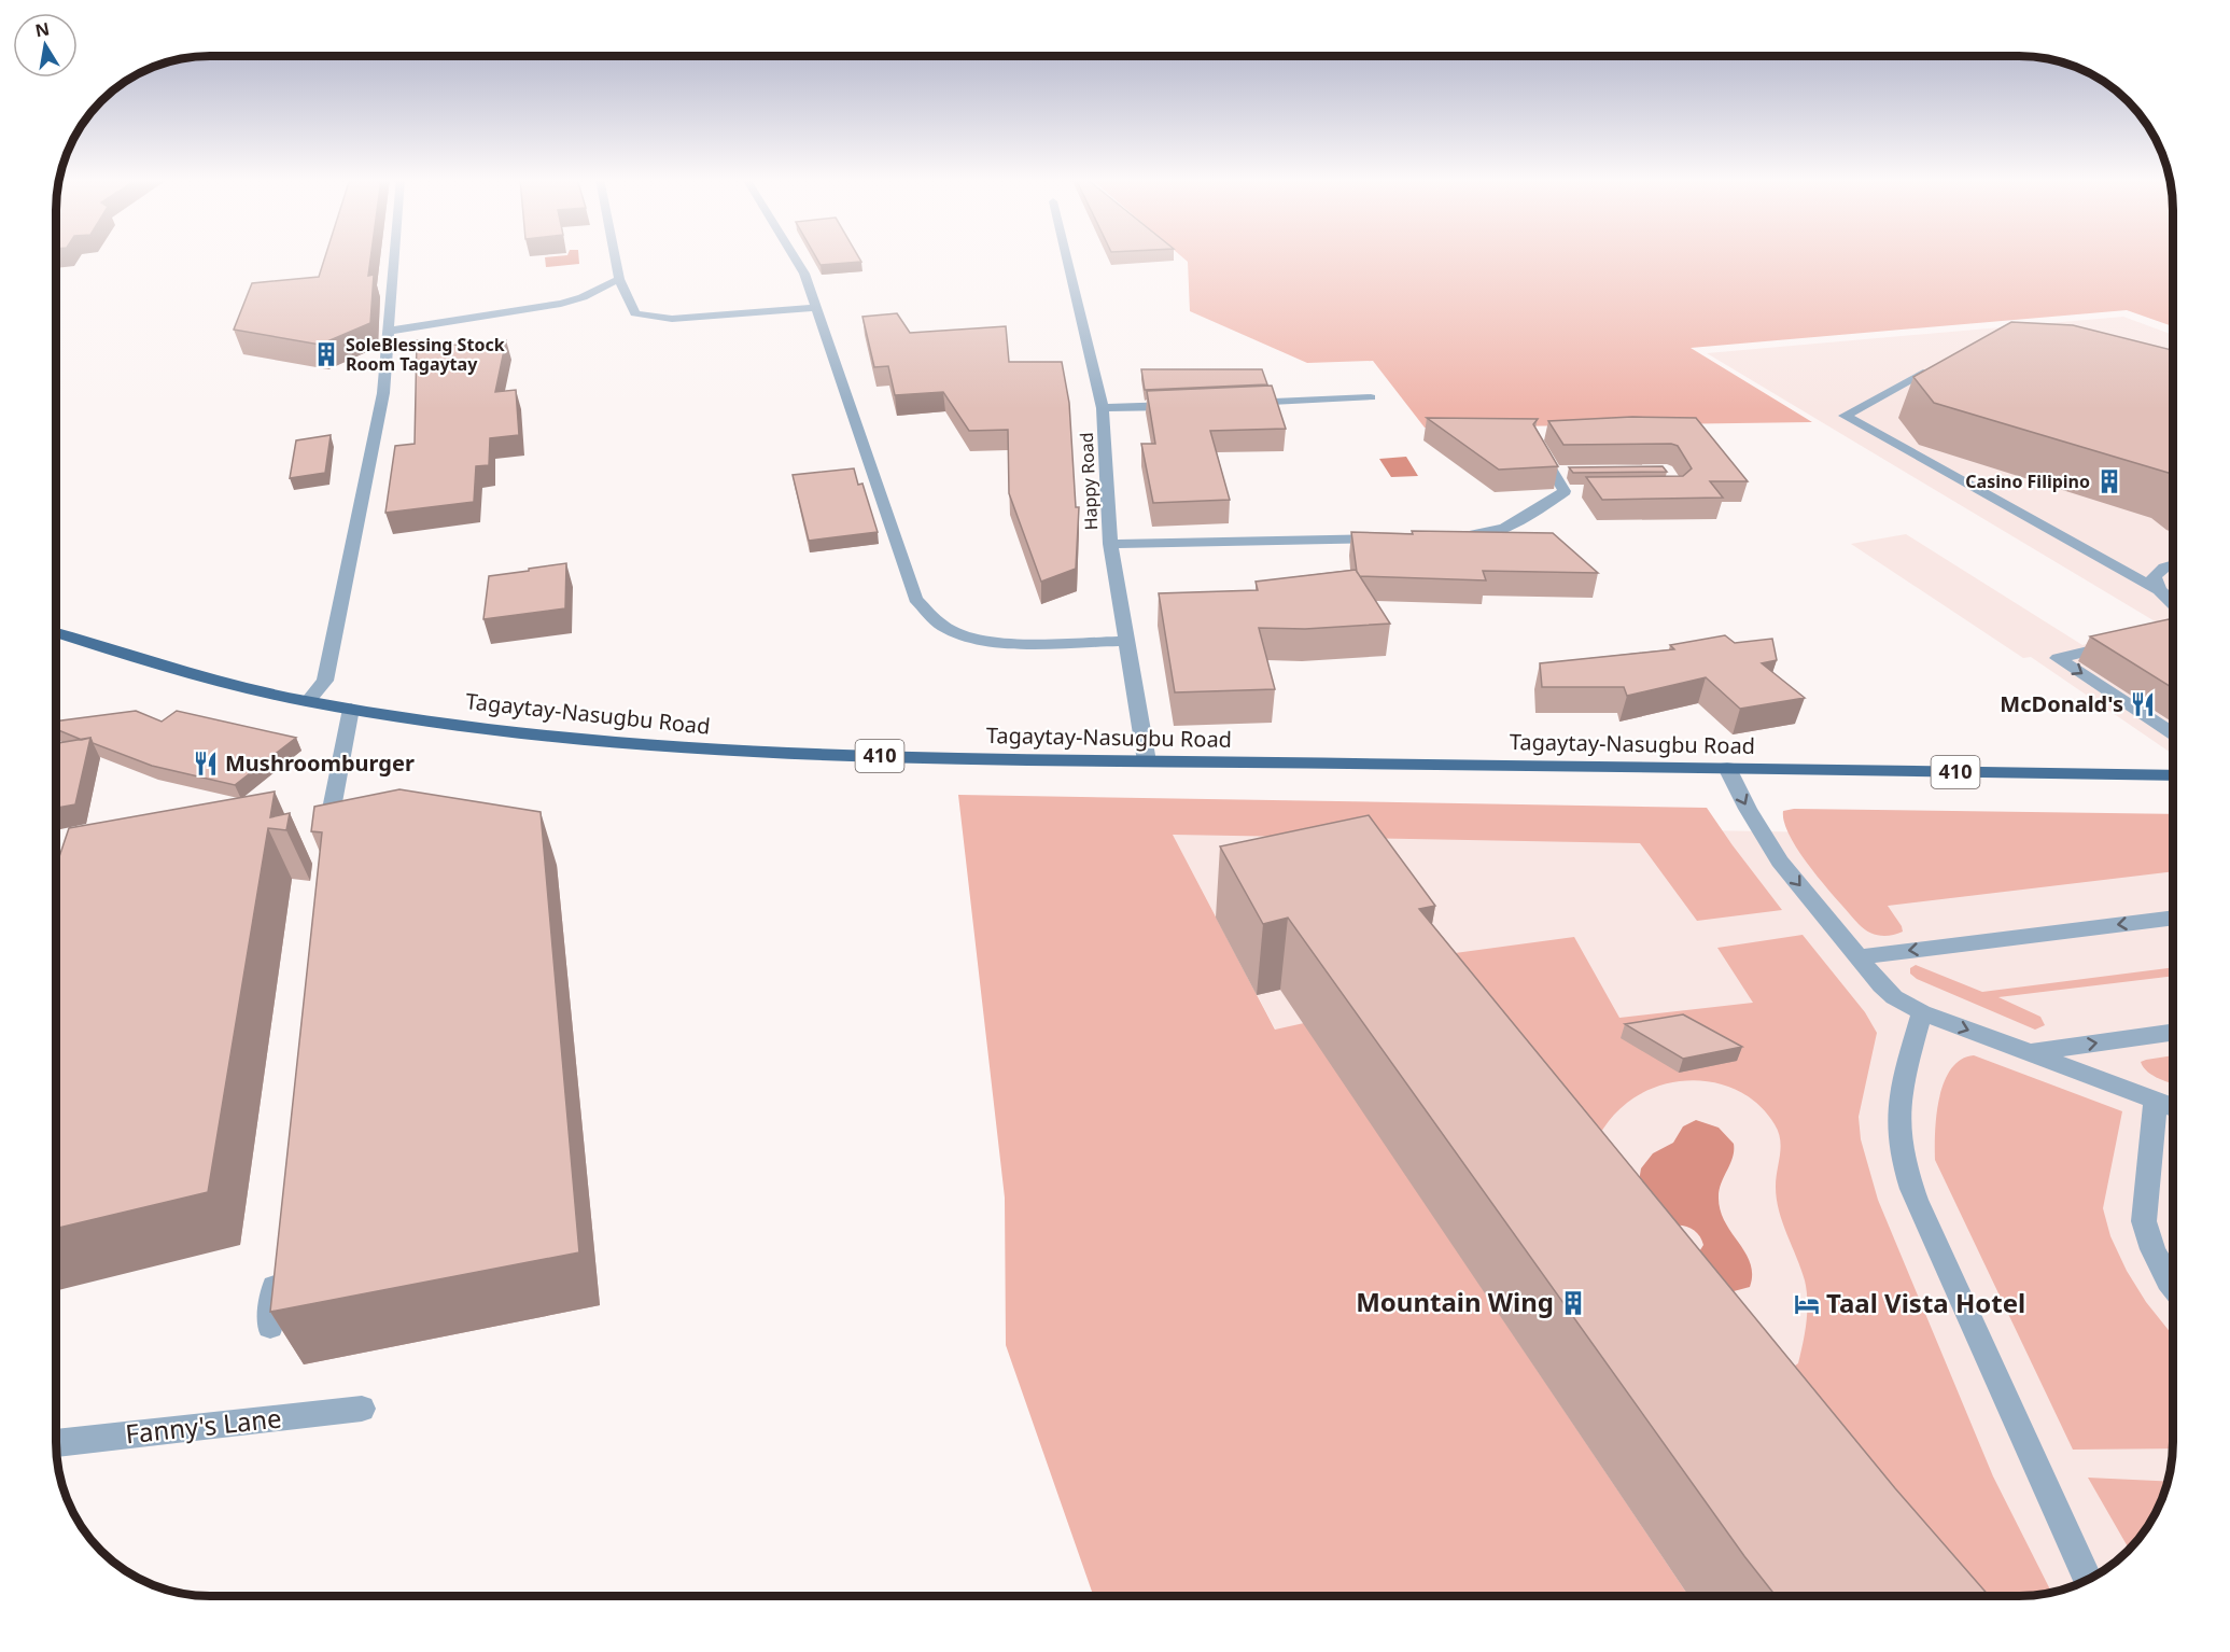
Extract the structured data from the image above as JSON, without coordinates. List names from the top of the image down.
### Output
{
  "streets": {
    "main road": ["Tagaytay-Nasugbu Road", "410"],
    "street": ["Happy Road", "Fanny's Lane"]
  },
  "crossings": [
    ["Happy Road", "Tagaytay-Nasugbu Road"]
  ],
  "places": {
    "building": ["SoleBlessing Stock Room Tagaytay", "Casino Filipino", "Mountain Wing"],
    "restaurant": ["McDonald's", "Mushroomburger"],
    "hotel": ["Taal Vista Hotel"]
  },
  "north": "top"
}
